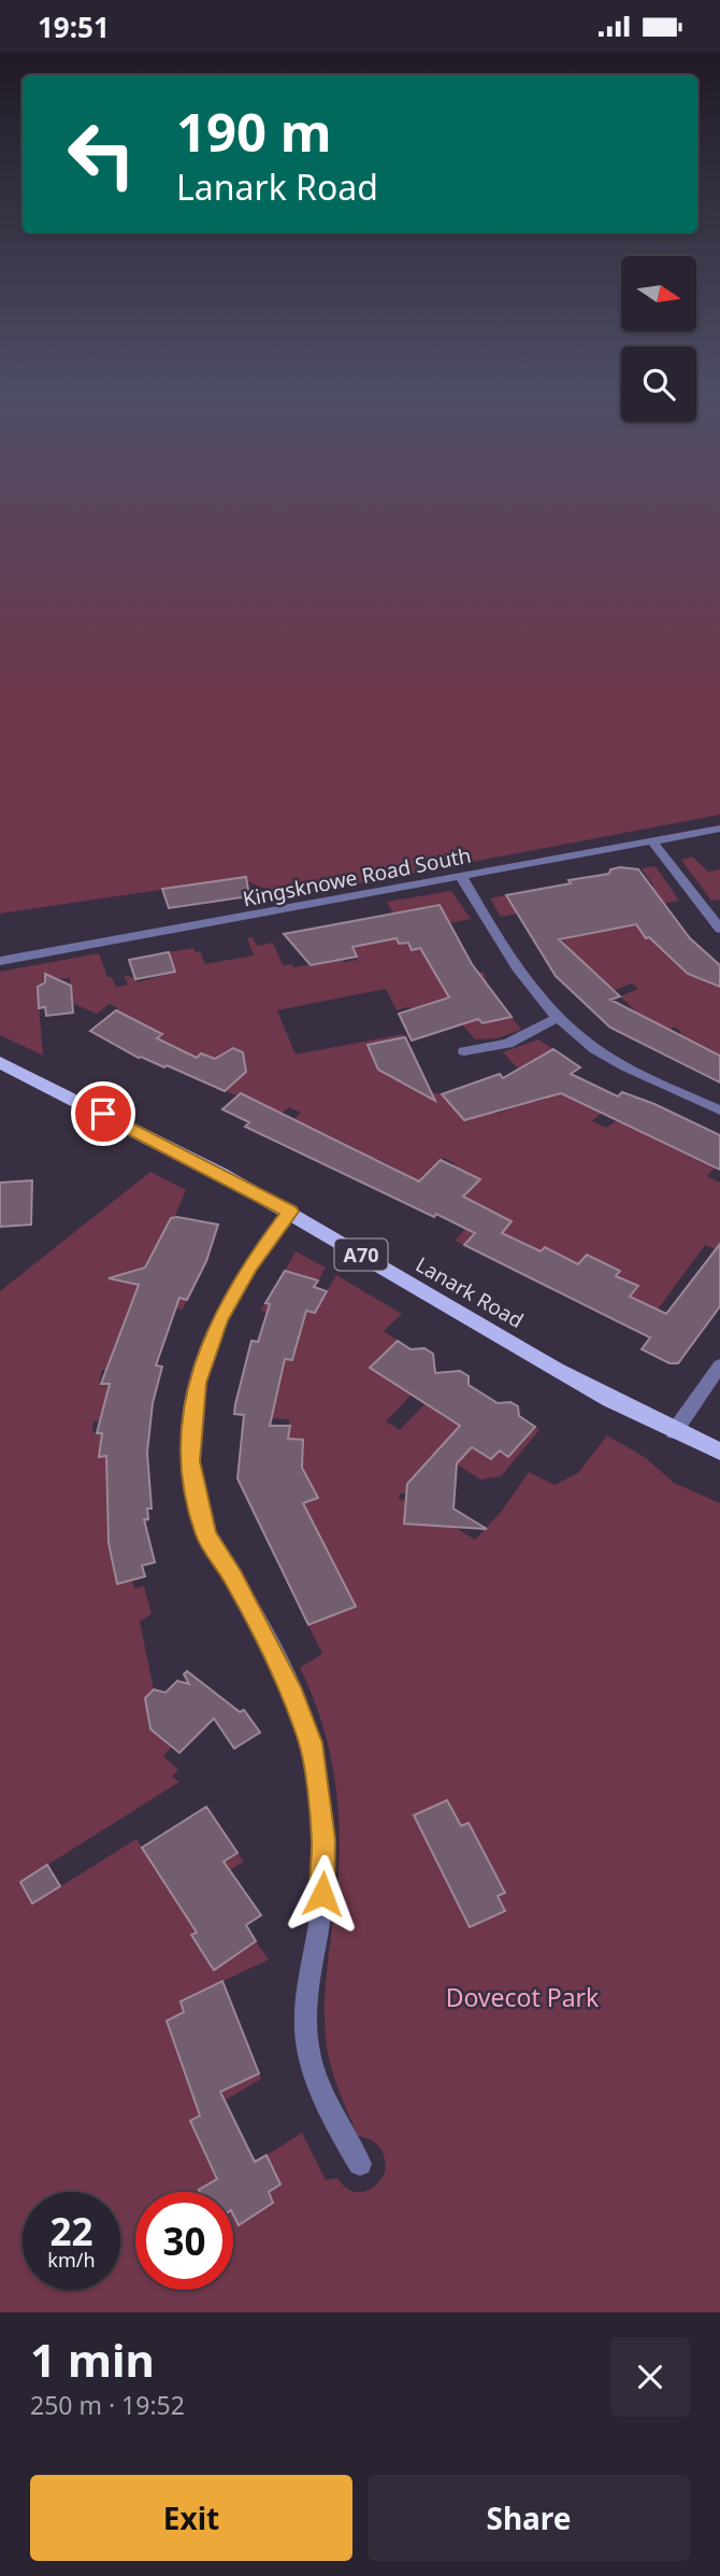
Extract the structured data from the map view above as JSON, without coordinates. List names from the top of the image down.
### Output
{
  "streets": {
    "main road": ["A70", "Lanark Road"],
    "street": ["Kingsknowe Road South"]
  },
  "parks": ["Dovecot Park"],
  "north": "right",
  "page": {
    "status": "19:51",
    "turn": ["190 m", "Lanark Road"],
    "speed": "22 km/h",
    "limit": "30",
    "heading": ["1 min", "250 m · 19:52"],
    "buttons": ["Exit", "Share"]
  }
}
